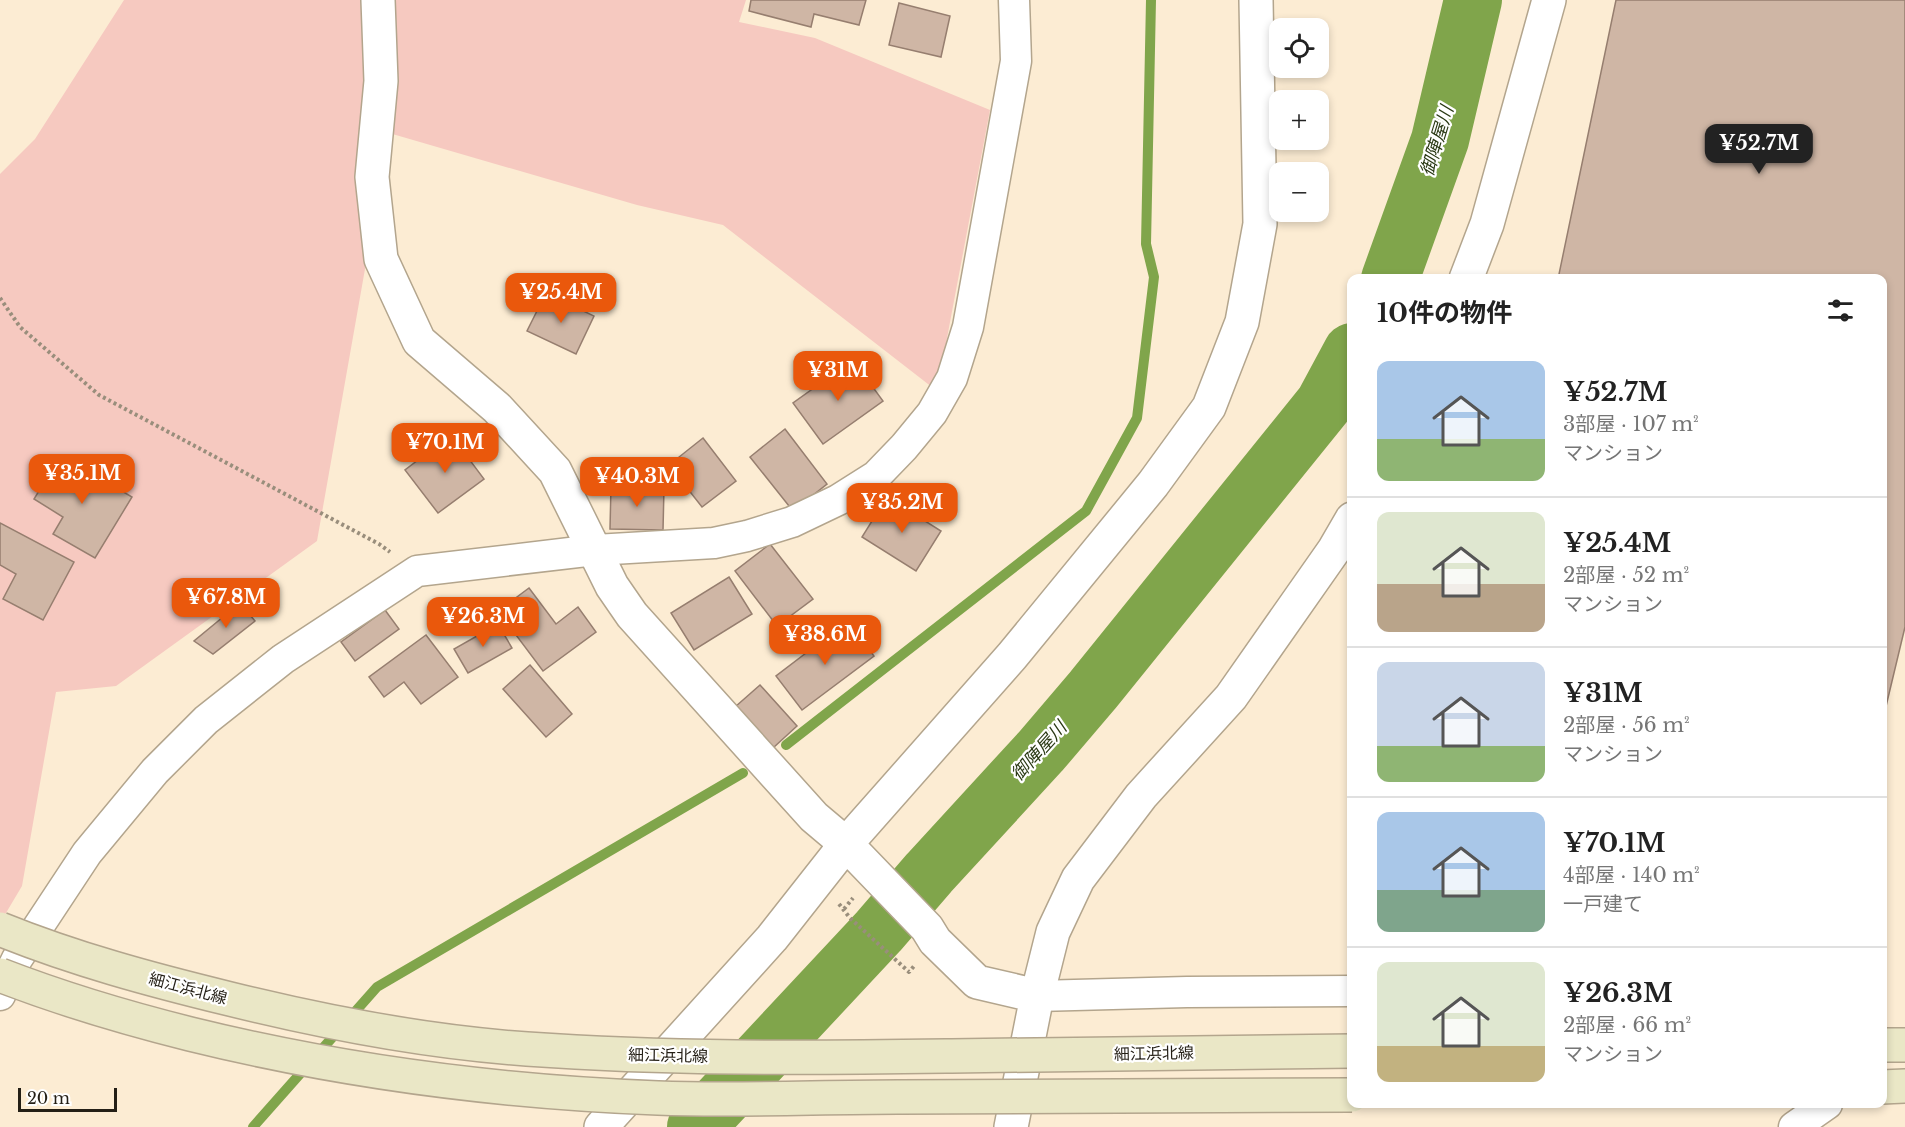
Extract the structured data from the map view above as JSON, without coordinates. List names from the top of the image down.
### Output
{
  "streets": {
    "main road": ["細江浜北線"]
  },
  "water": ["御陣屋川"],
  "scale_bar": "20 m",
  "page": {
    "map_buttons": ["+", "−"],
    "price": [
      "¥52.7M",
      "¥25.4M",
      "¥31M",
      "¥70.1M",
      "¥35.1M",
      "¥40.3M",
      "¥35.2M",
      "¥67.8M",
      "¥26.3M",
      "¥38.6M"
    ],
    "heading": "10件の物件",
    "list": [
      {
        "name": "¥52.7M",
        "note": "3部屋 · 107 m² · マンション"
      },
      {
        "name": "¥25.4M",
        "note": "2部屋 · 52 m² · マンション"
      },
      {
        "name": "¥31M",
        "note": "2部屋 · 56 m² · マンション"
      },
      {
        "name": "¥70.1M",
        "note": "4部屋 · 140 m² · 一戸建て"
      },
      {
        "name": "¥26.3M",
        "note": "2部屋 · 66 m² · マンション"
      }
    ],
    "scale": "20 m"
  }
}
